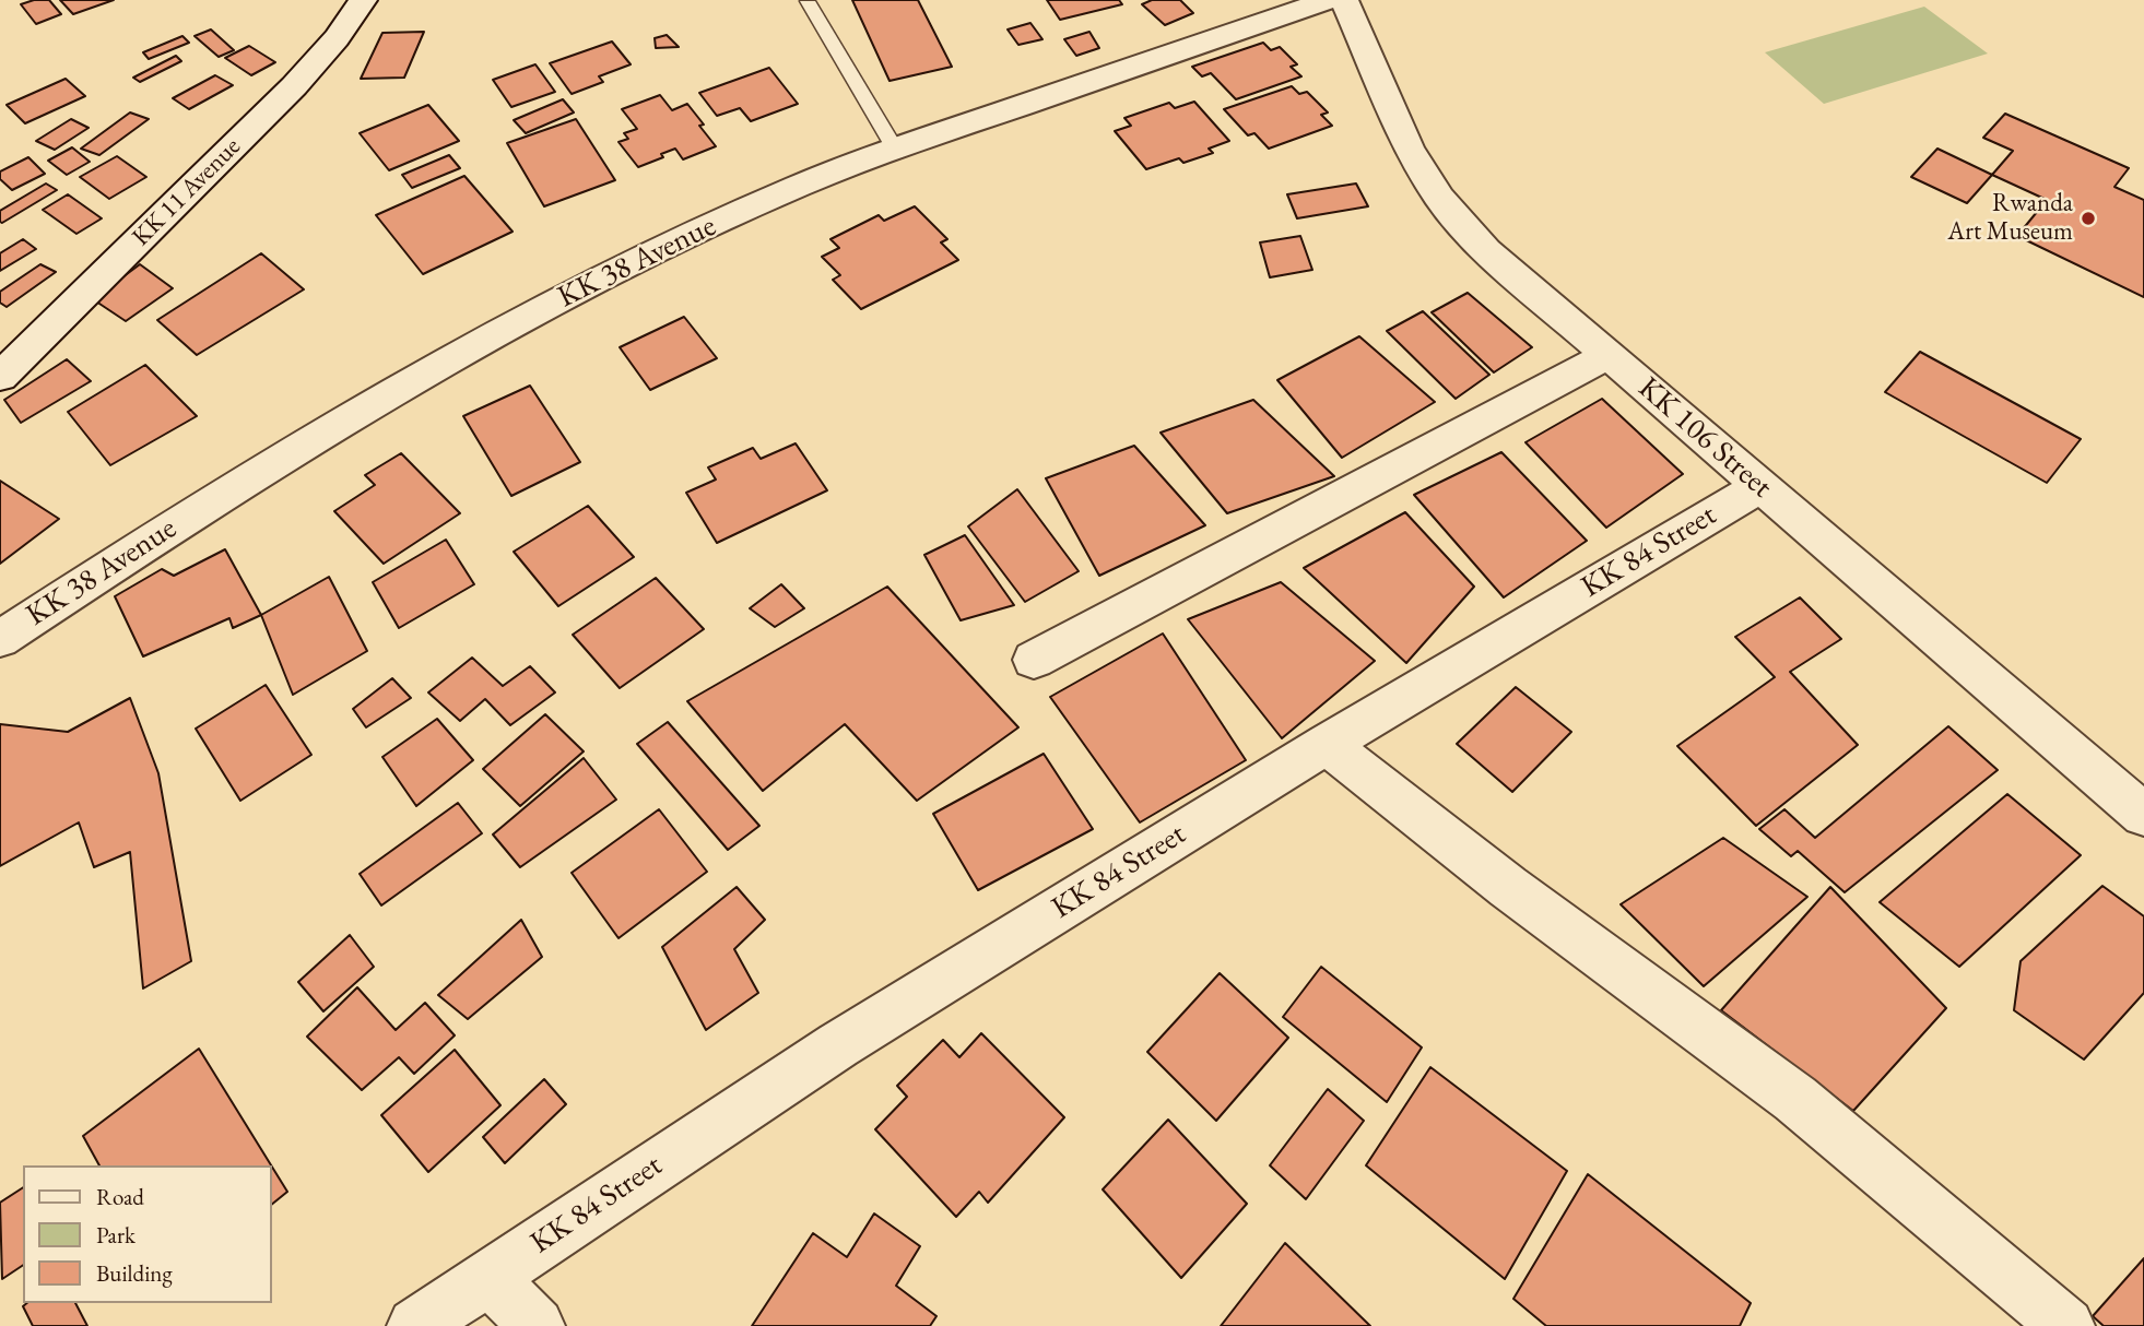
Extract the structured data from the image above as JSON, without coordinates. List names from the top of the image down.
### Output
{
  "streets": {
    "street": [
      "KK 11 Avenue",
      "KK 38 Avenue",
      "KK 106 Street",
      "KK 84 Street"
    ]
  },
  "crossings": [
    ["KK 106 Street", "KK 84 Street"]
  ],
  "places": ["Rwanda Art Museum"],
  "legend": ["Road", "Park", "Building"]
}
